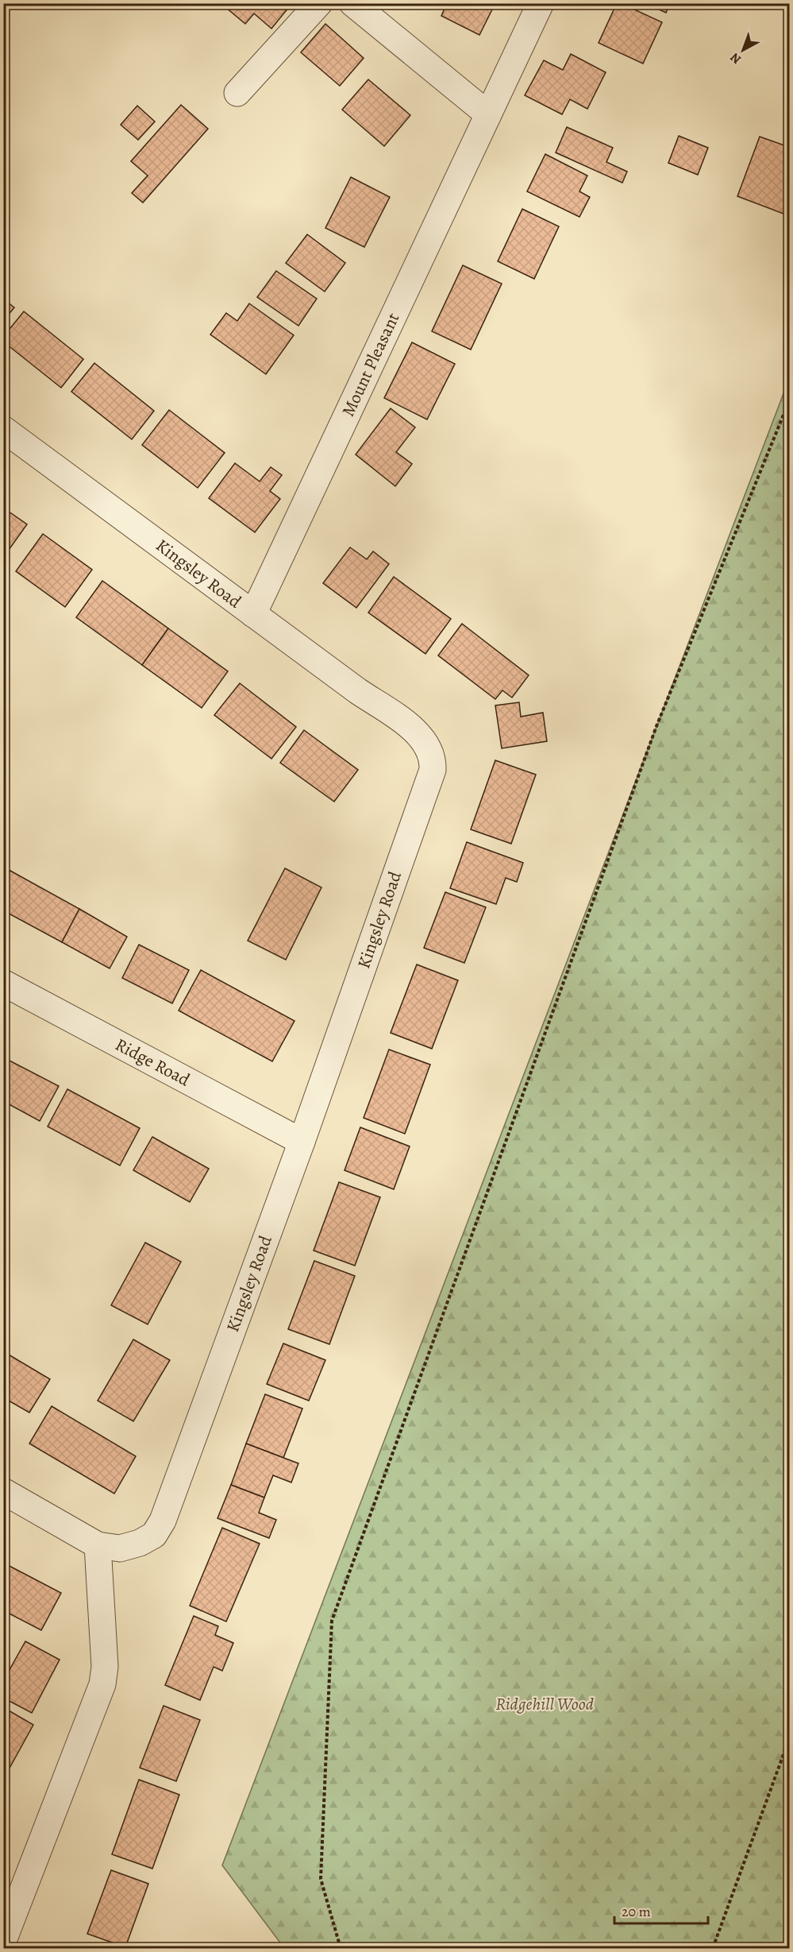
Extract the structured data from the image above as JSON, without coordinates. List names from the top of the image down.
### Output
{
  "streets": {
    "street": ["Mount Pleasant", "Kingsley Road", "Ridge Road"]
  },
  "crossings": [
    ["Mount Pleasant", "Kingsley Road"],
    ["Kingsley Road", "Ridge Road"]
  ],
  "parks": ["Ridgehill Wood"],
  "scale_bar": "20 m",
  "north": "bottom left"
}
